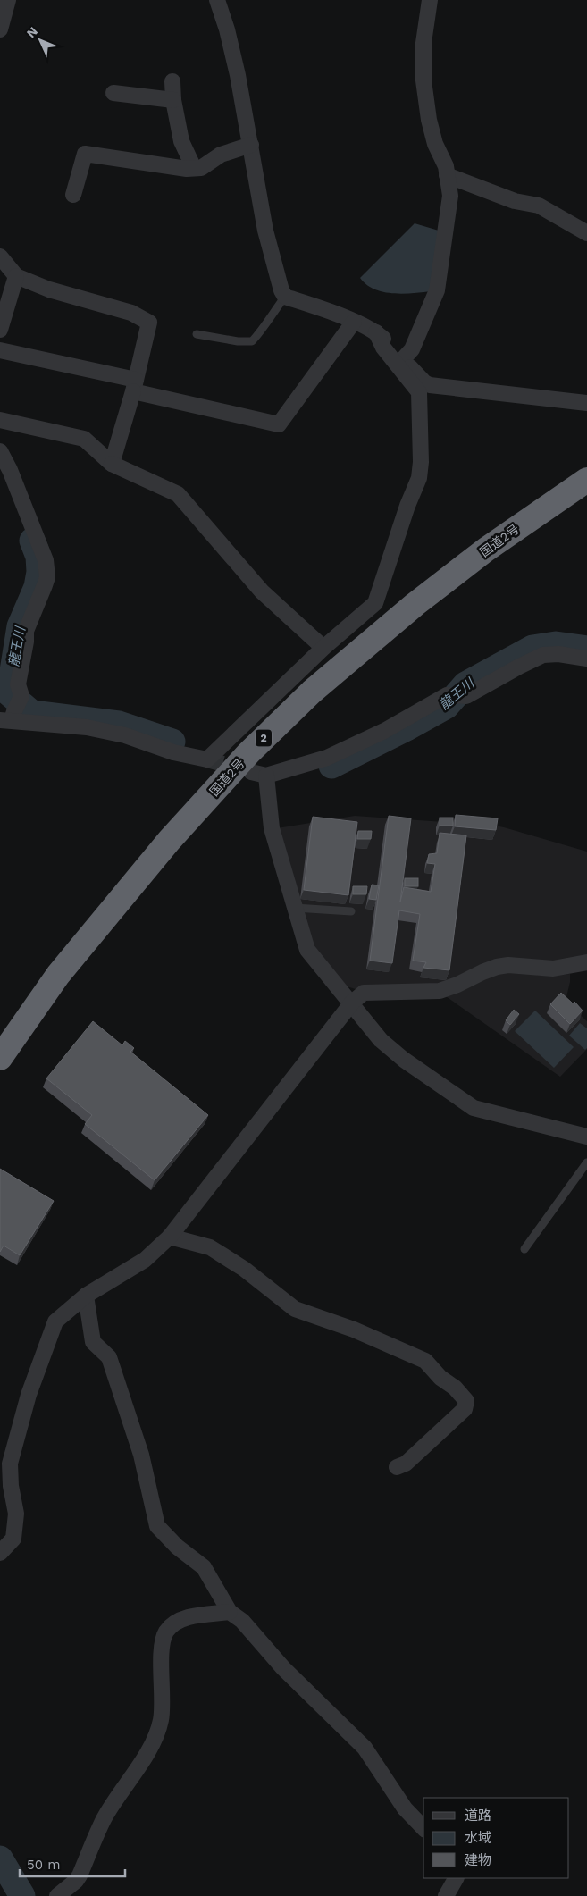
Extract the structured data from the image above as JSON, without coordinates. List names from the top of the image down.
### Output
{
  "streets": {
    "highway": ["国道2号", "2"]
  },
  "water": ["龍王川"],
  "legend": ["道路", "水域", "建物"],
  "scale_bar": "50 m",
  "north": "top left"
}
